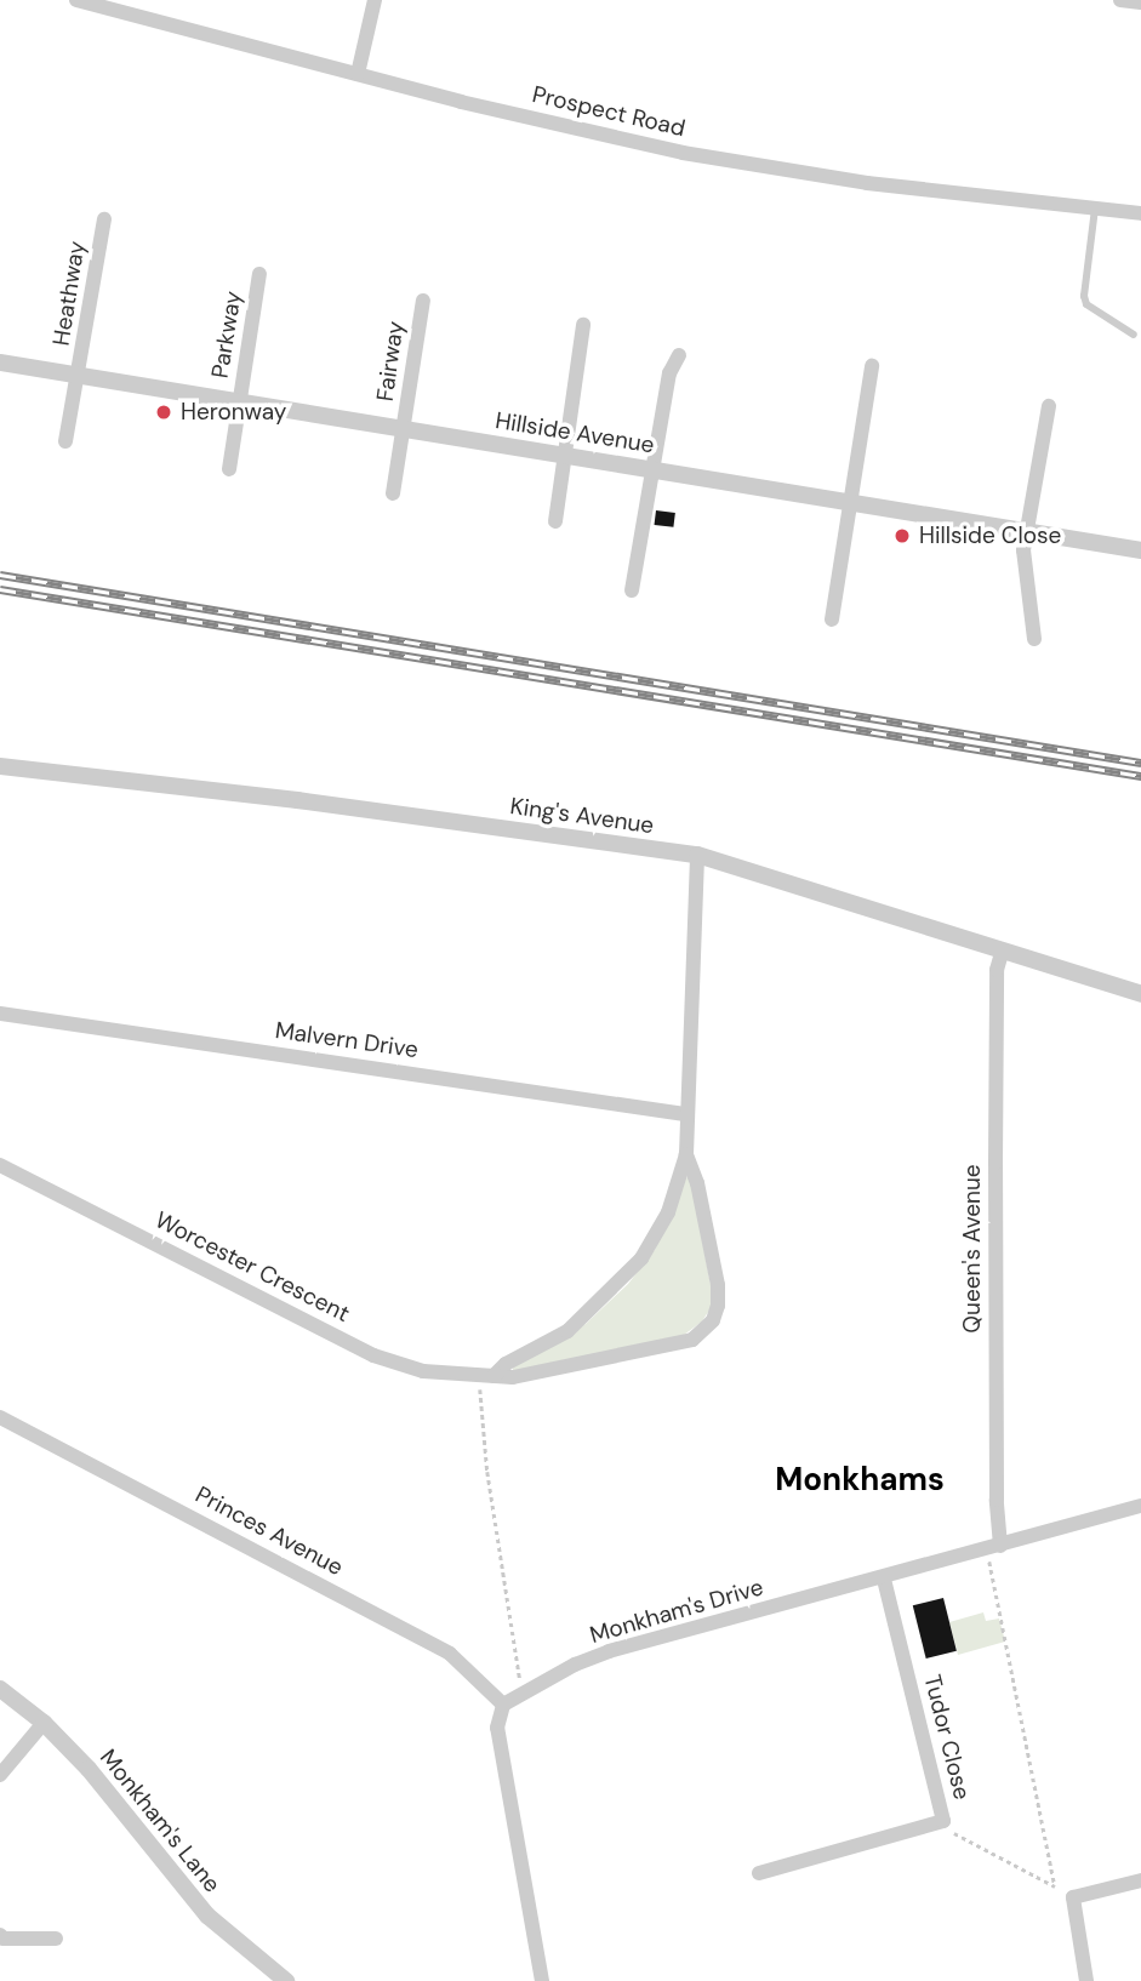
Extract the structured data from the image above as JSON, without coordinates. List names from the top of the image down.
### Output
{
  "streets": {
    "street": [
      "Prospect Road",
      "Heathway",
      "Parkway",
      "Fairway",
      "Hillside Avenue",
      "King's Avenue",
      "Malvern Drive",
      "Queen's Avenue",
      "Worcester Crescent",
      "Princes Avenue",
      "Monkham's Drive",
      "Tudor Close",
      "Monkham's Lane"
    ]
  },
  "crossings": [
    ["Heathway", "Hillside Avenue"],
    ["Parkway", "Hillside Avenue"],
    ["Fairway", "Hillside Avenue"],
    ["King's Avenue", "Queen's Avenue"],
    ["King's Avenue", "Worcester Crescent"],
    ["Malvern Drive", "Worcester Crescent"],
    ["Queen's Avenue", "Monkham's Drive"],
    ["Princes Avenue", "Monkham's Drive"],
    ["Monkham's Drive", "Tudor Close"]
  ],
  "districts": ["Monkhams"],
  "places": ["Heronway", "Hillside Close"]
}
